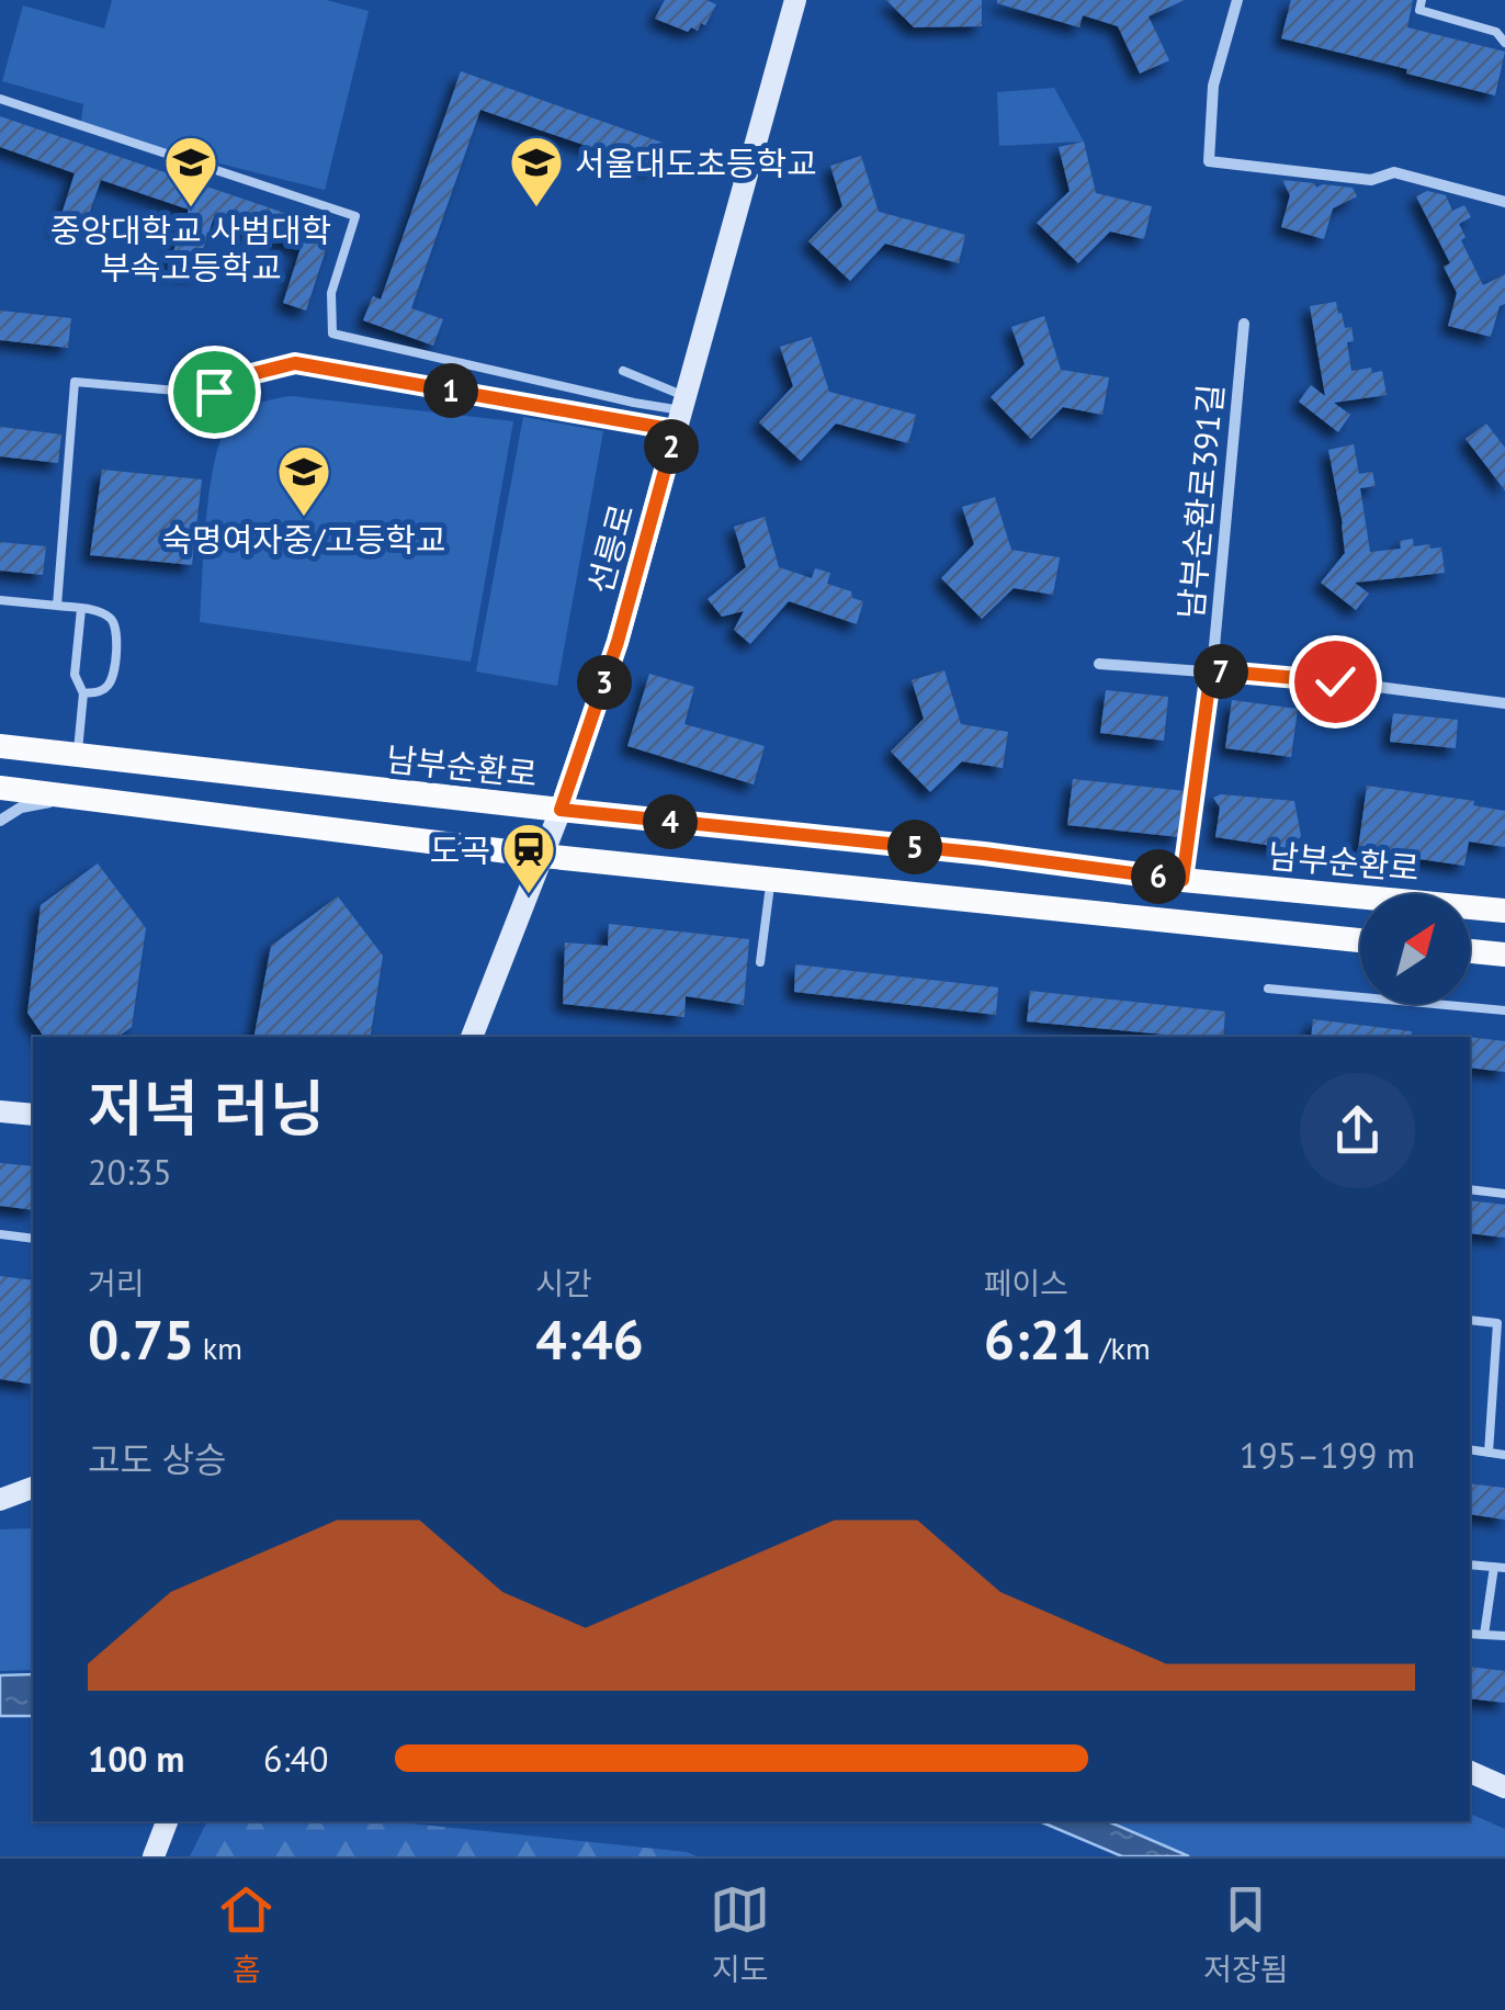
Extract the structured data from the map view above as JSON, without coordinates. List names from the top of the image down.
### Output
{
  "streets": {
    "main road": ["선릉로", "남부순환로"],
    "street": ["남부순환로391길"]
  },
  "crossings": [
    ["남부순환로391길", "남부순환로"],
    ["선릉로", "남부순환로"]
  ],
  "places": {
    "school or university": ["중앙대학교 사범대학 부속고등학교", "서울대도초등학교", "숙명여자중/고등학교"],
    "station": ["도곡"]
  },
  "north": "top right",
  "page": {
    "pins": [
      "1",
      "2",
      "7",
      "3",
      "4",
      "5",
      "6"
    ],
    "heading": ["저녁 러닝", "20:35"],
    "stats": [
      ["거리", "0.75 km"],
      ["시간", "4:46"],
      ["페이스", "6:21 /km"]
    ],
    "chart": ["고도 상승", "195–199 m"],
    "list": [
      {
        "name": "100 m",
        "note": "6:40"
      }
    ],
    "tabs": ["홈", "지도", "저장됨"]
  }
}
